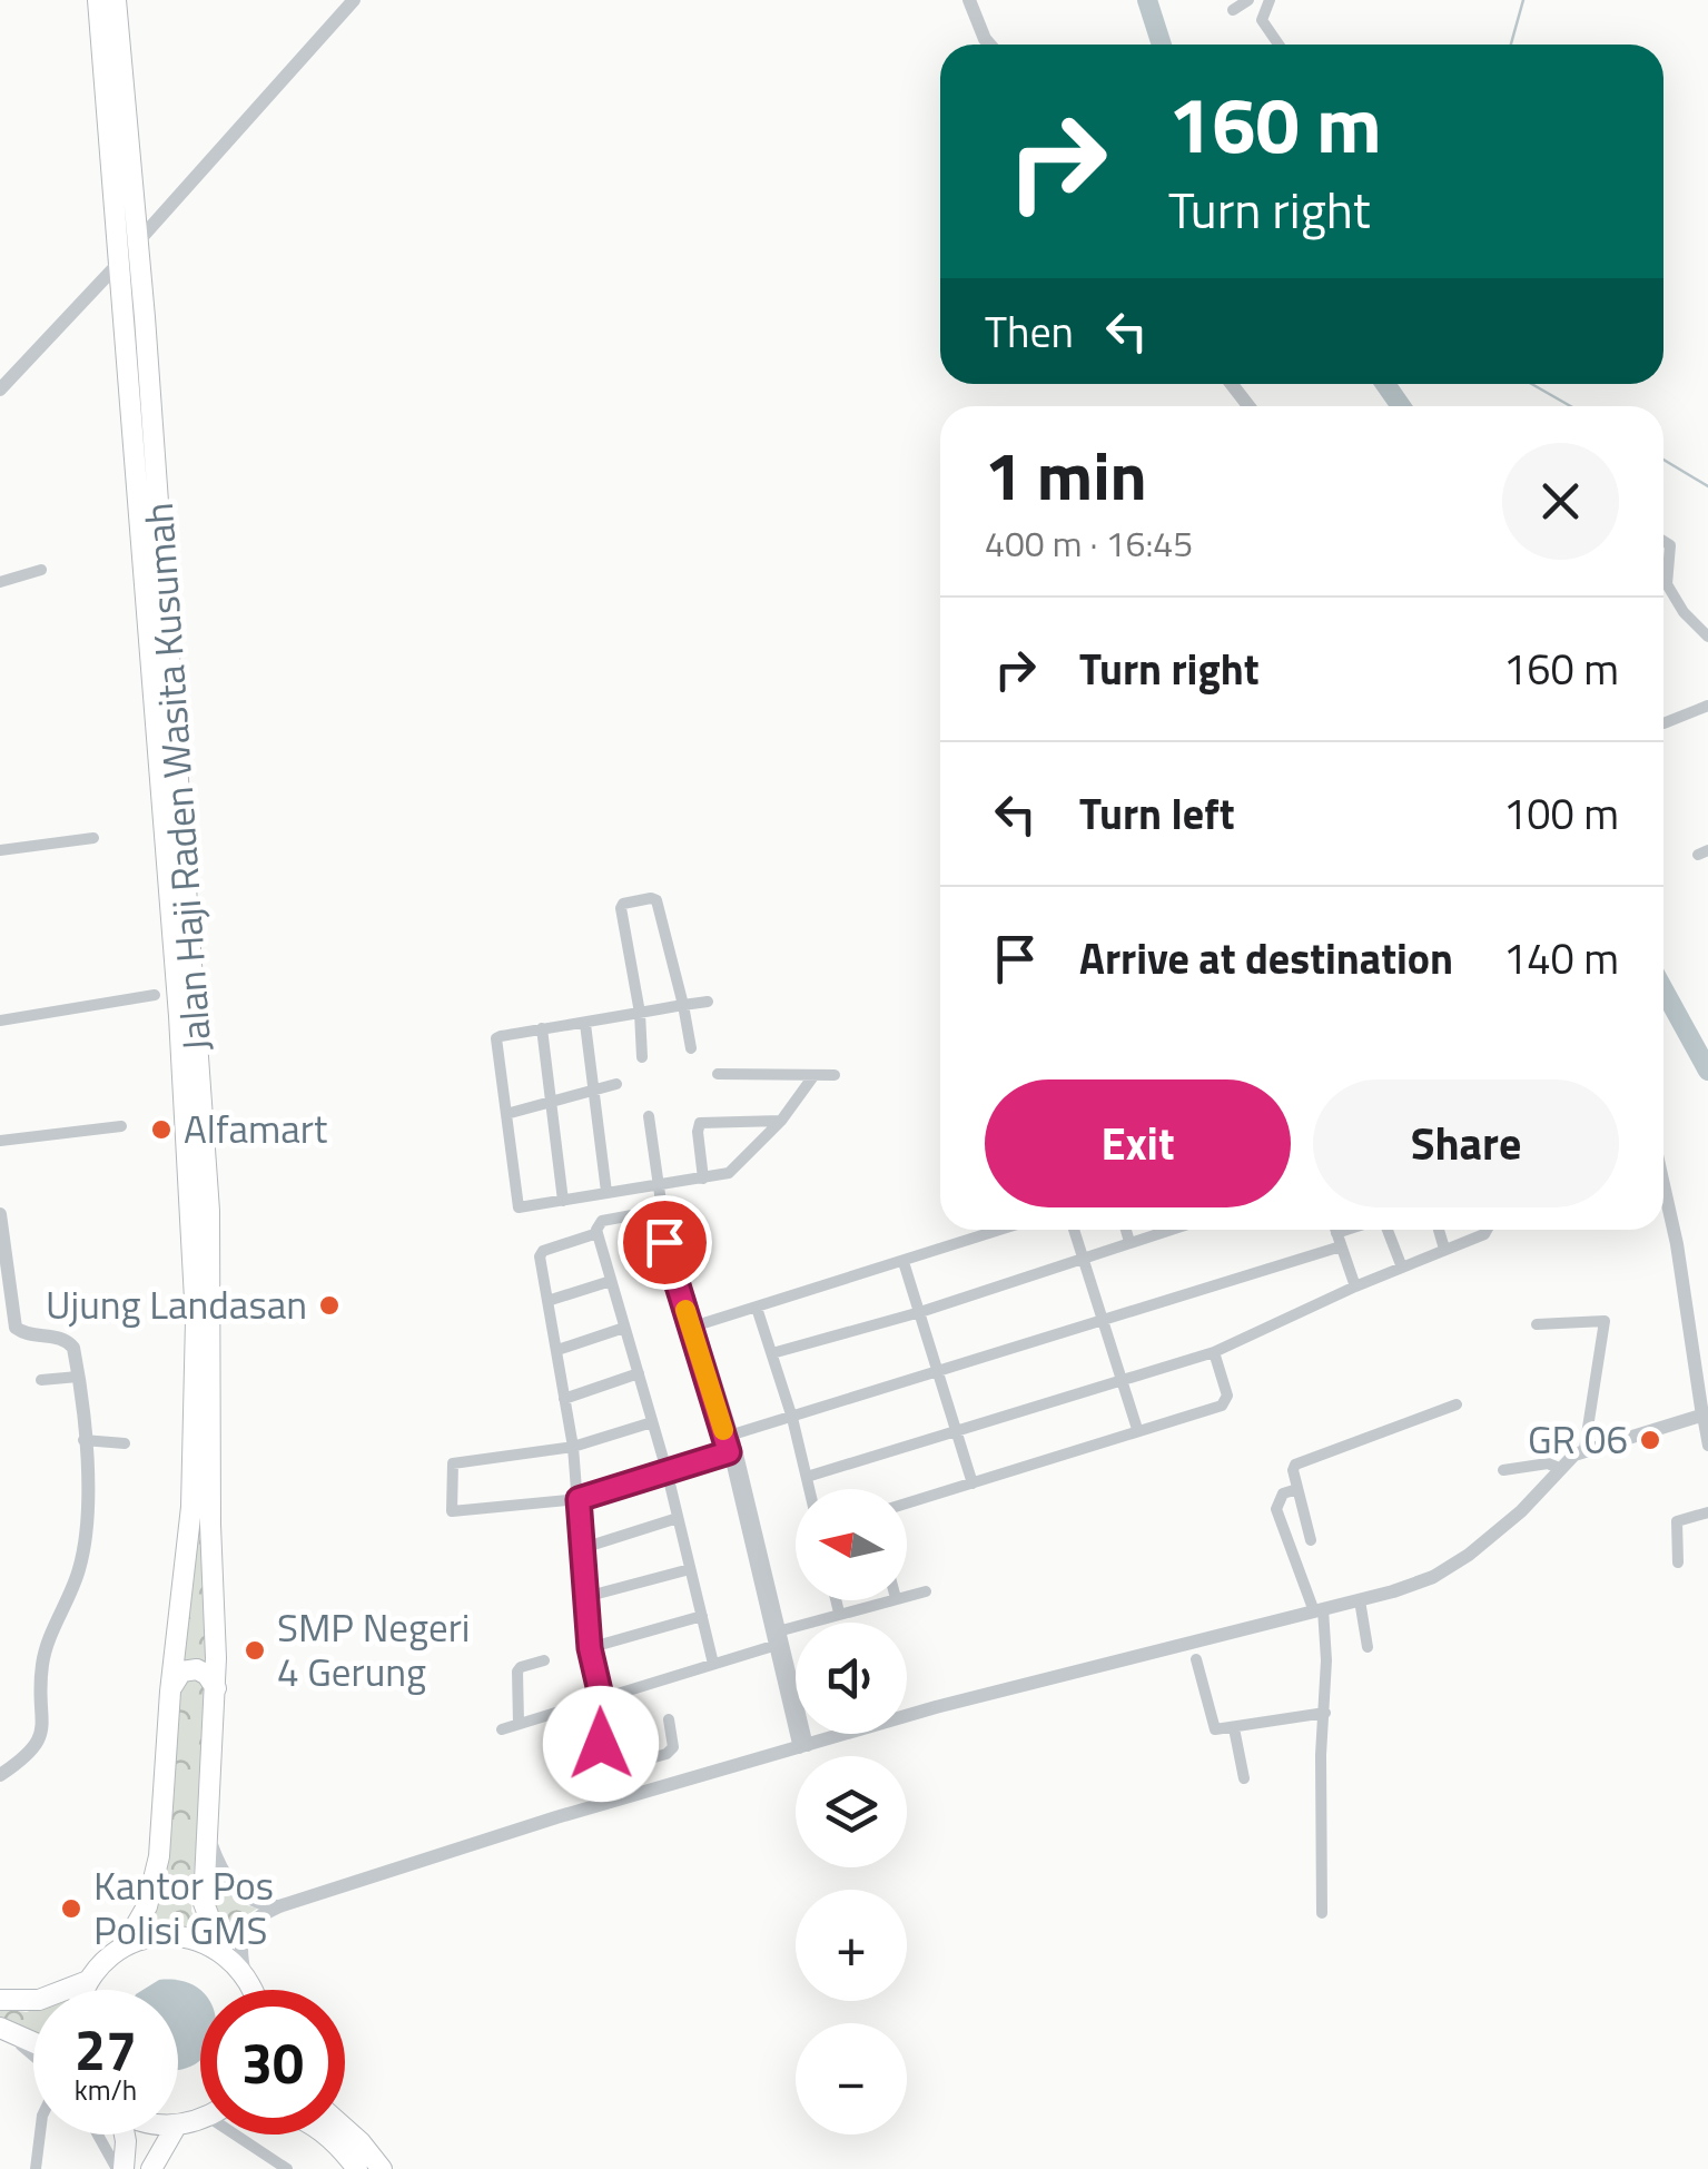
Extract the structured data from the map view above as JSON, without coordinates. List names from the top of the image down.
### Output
{
  "streets": {
    "highway": ["Jalan Haji Raden Wasita Kusumah"]
  },
  "places": [
    "Alfamart",
    "Ujung Landasan",
    "GR 06",
    "SMP Negeri 4 Gerung",
    "Kantor Pos Polisi GMS"
  ],
  "north": "left",
  "page": {
    "turn": ["160 m", "Turn right"],
    "then": "Then",
    "heading": ["1 min", "400 m · 16:45"],
    "list": [
      {
        "name": "Turn right",
        "value": "160 m"
      },
      {
        "name": "Turn left",
        "value": "100 m"
      },
      {
        "name": "Arrive at destination",
        "value": "140 m"
      }
    ],
    "buttons": ["Exit", "Share"],
    "map_buttons": ["+", "−"],
    "speed": "27 km/h",
    "limit": "30"
  }
}
